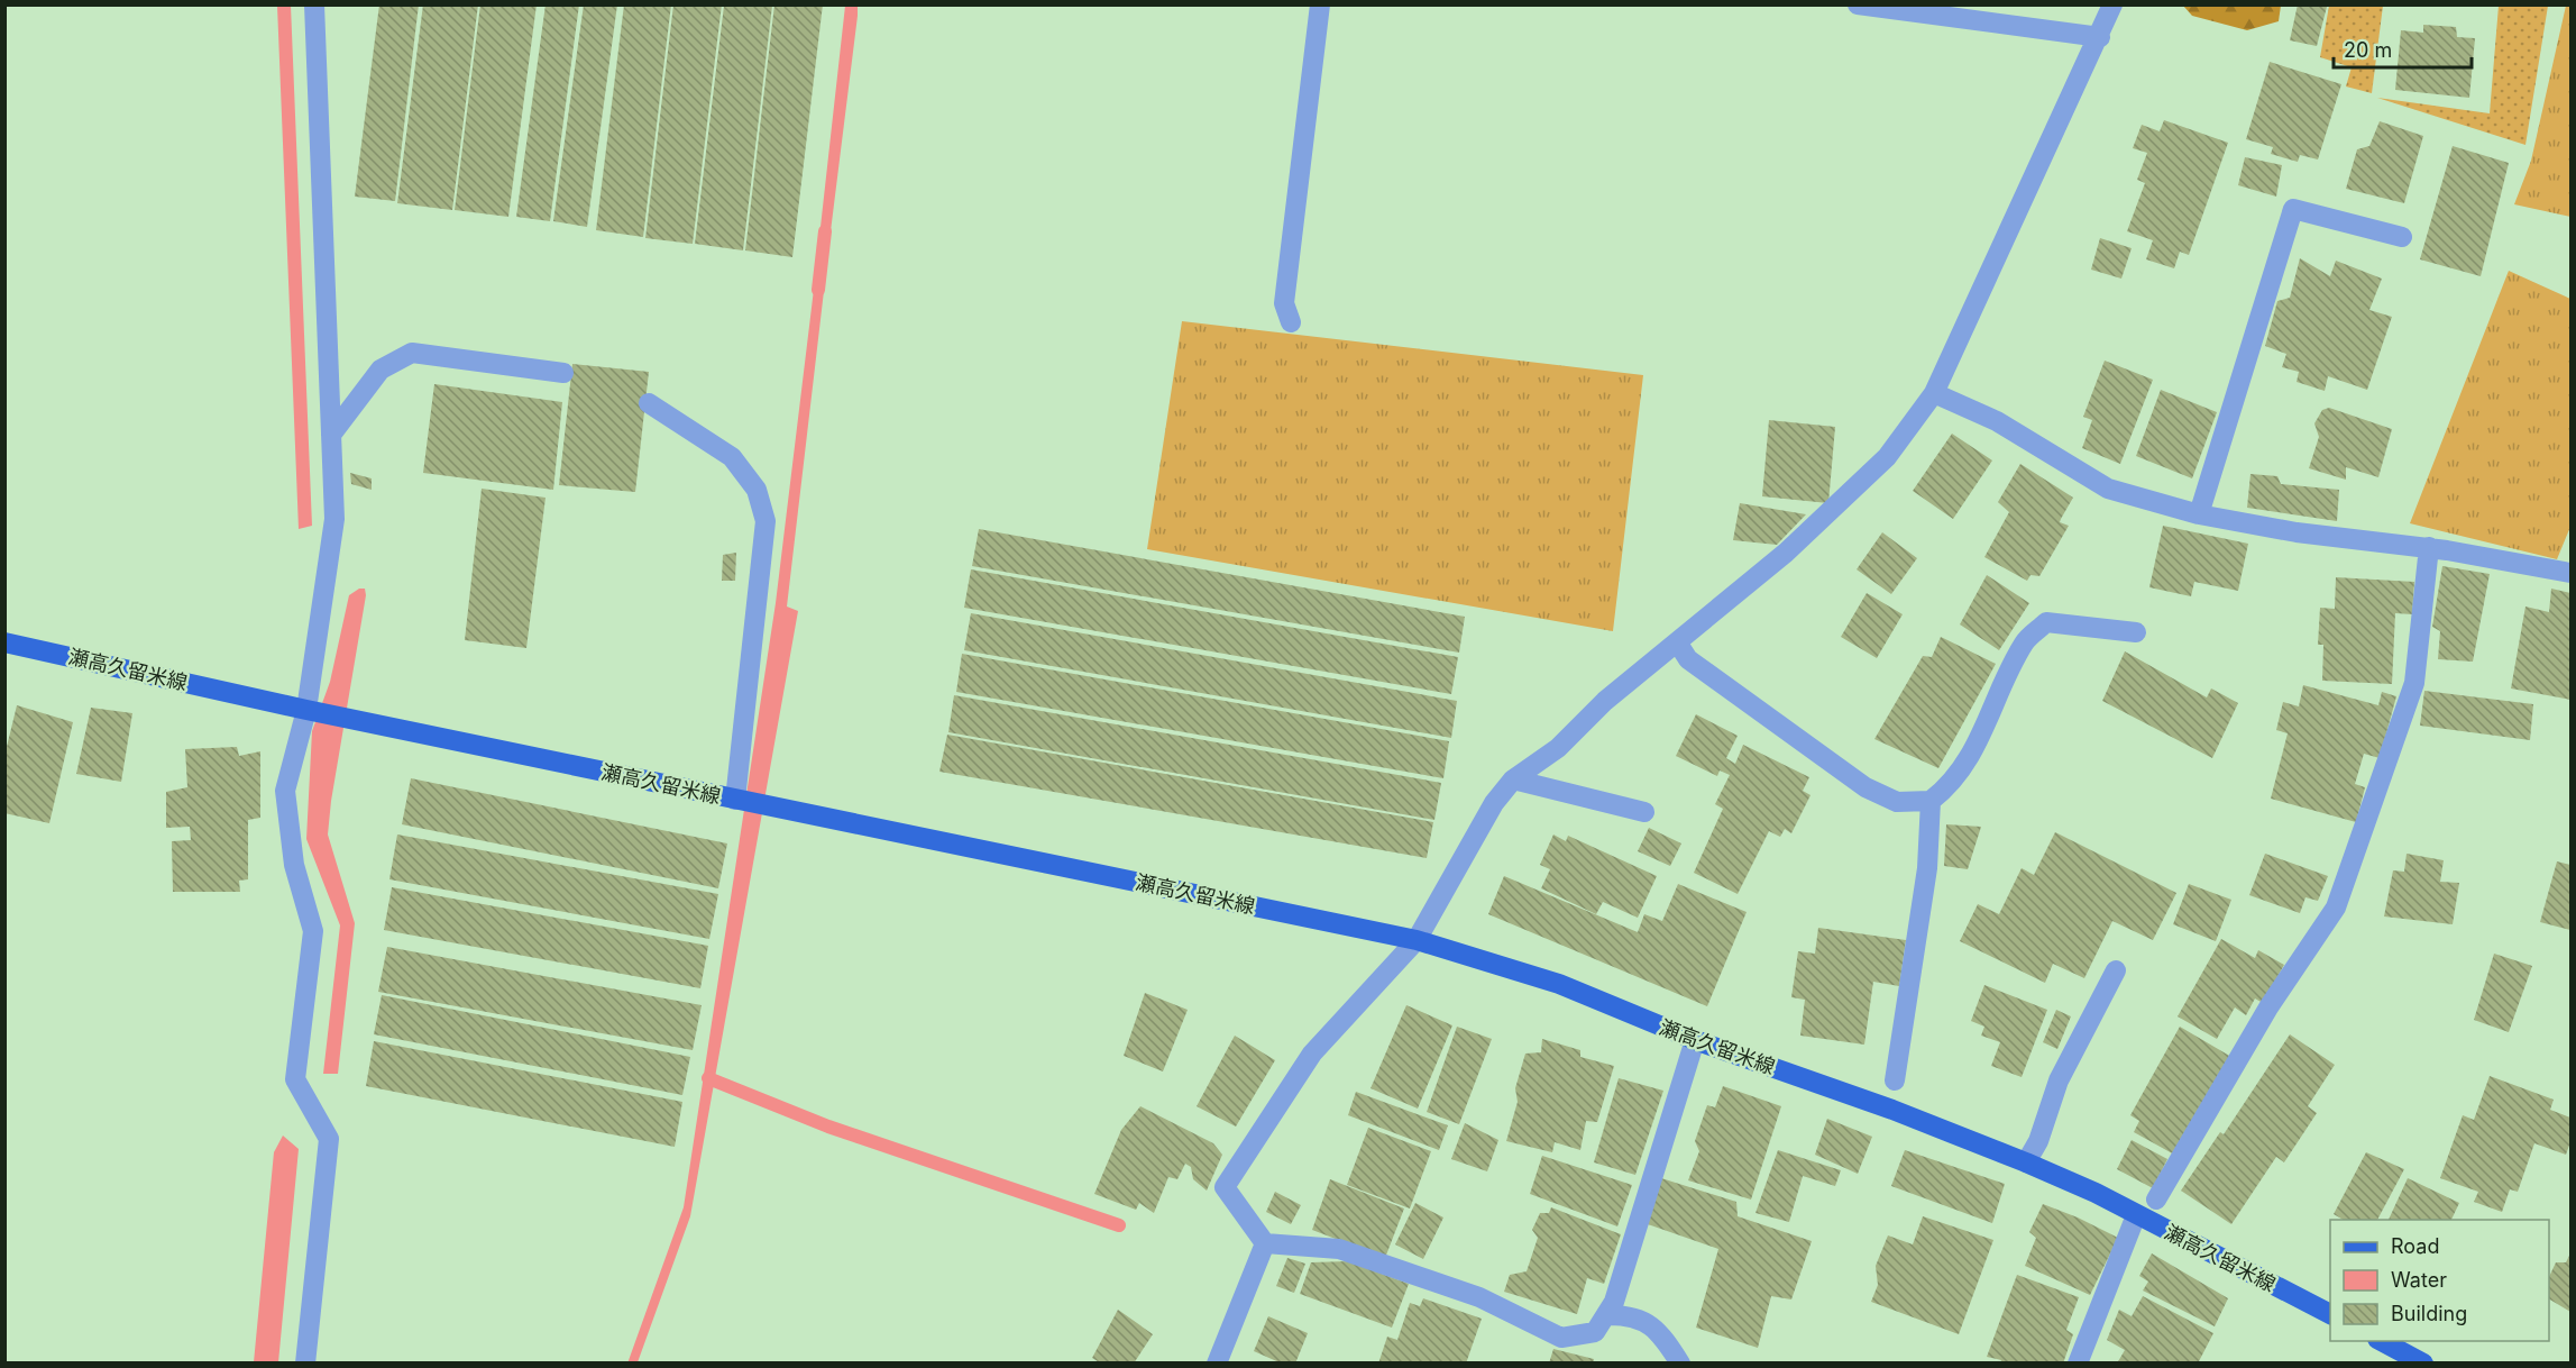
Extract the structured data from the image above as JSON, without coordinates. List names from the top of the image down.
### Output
{
  "streets": {
    "main road": ["瀬高久留米線"]
  },
  "legend": ["Road", "Water", "Building"],
  "scale_bar": "20 m"
}
